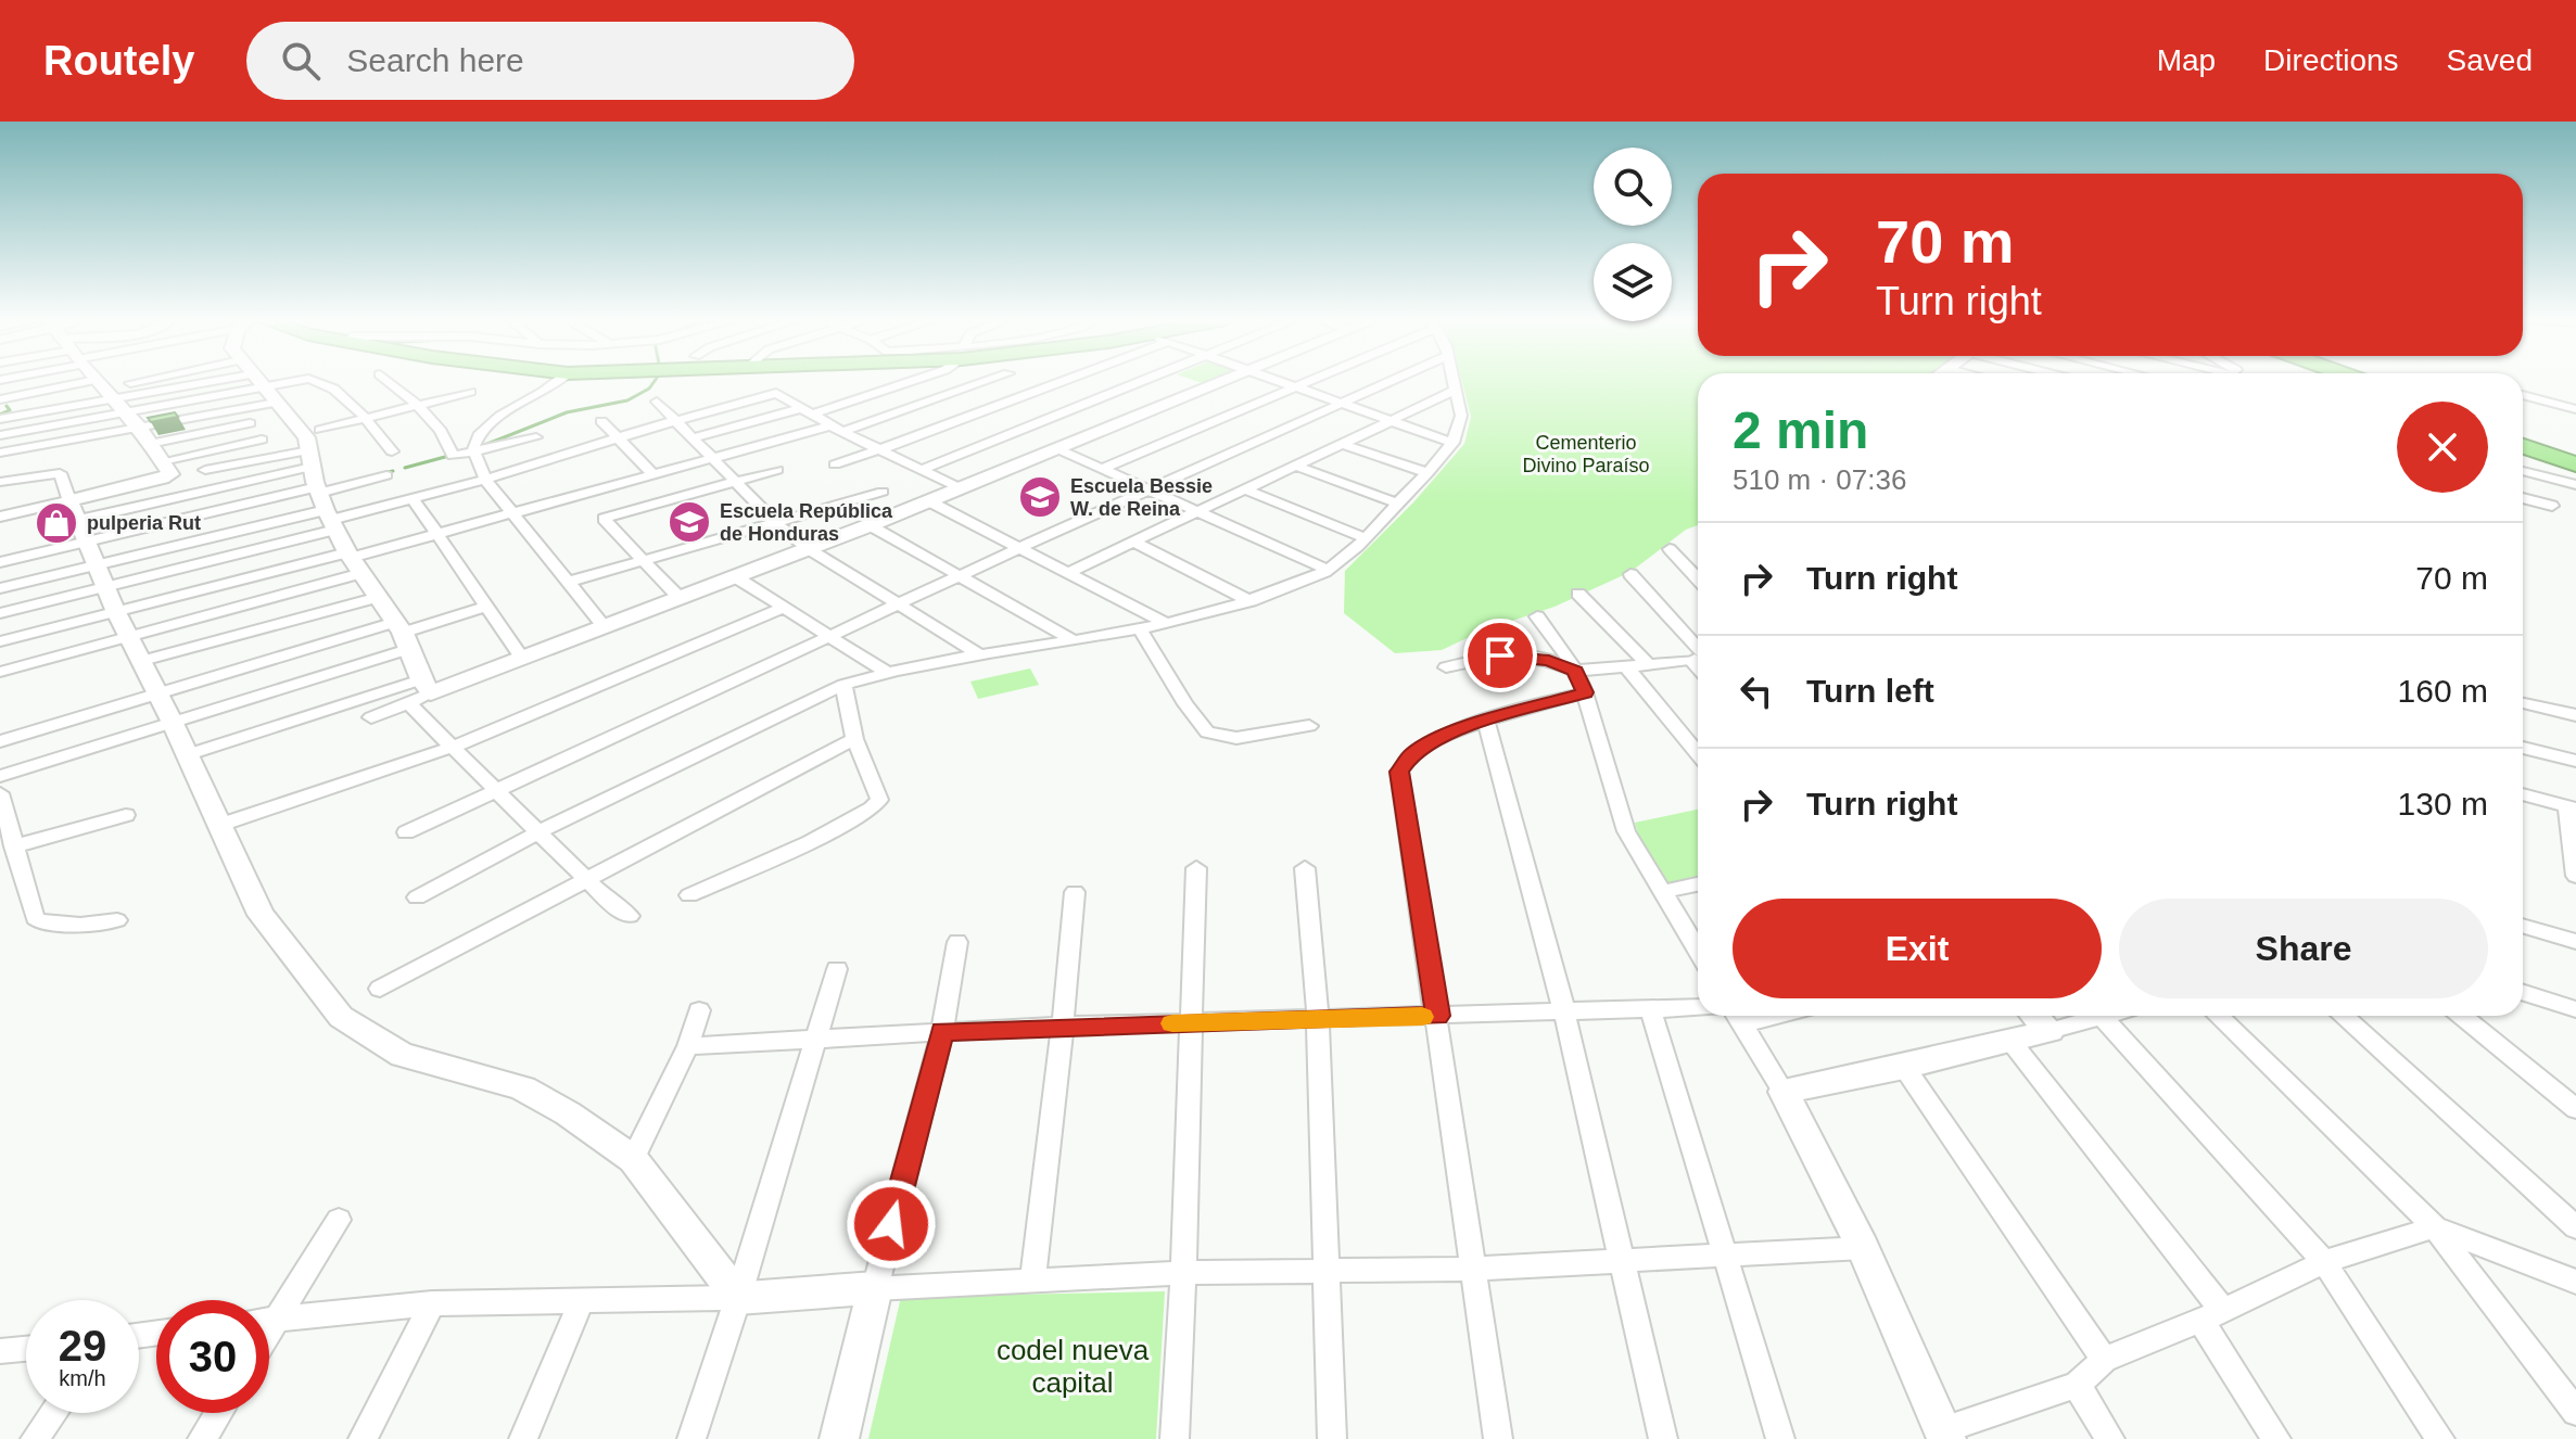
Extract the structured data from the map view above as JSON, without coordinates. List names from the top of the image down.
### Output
{
  "parks": ["Cementerio Divino Paraíso", "codel nueva capital"],
  "places": {
    "school or university": ["Escuela Bessie W. de Reina", "Escuela República de Honduras"],
    "shop": ["pulperia Rut"]
  },
  "page": {
    "header": "Routely",
    "search": "Search here",
    "nav": ["Map", "Directions", "Saved"],
    "turn": ["70 m", "Turn right"],
    "heading": ["2 min", "510 m · 07:36"],
    "list": [
      {
        "name": "Turn right",
        "value": "70 m"
      },
      {
        "name": "Turn left",
        "value": "160 m"
      },
      {
        "name": "Turn right",
        "value": "130 m"
      }
    ],
    "buttons": ["Exit", "Share"],
    "speed": "29 km/h",
    "limit": "30"
  }
}
